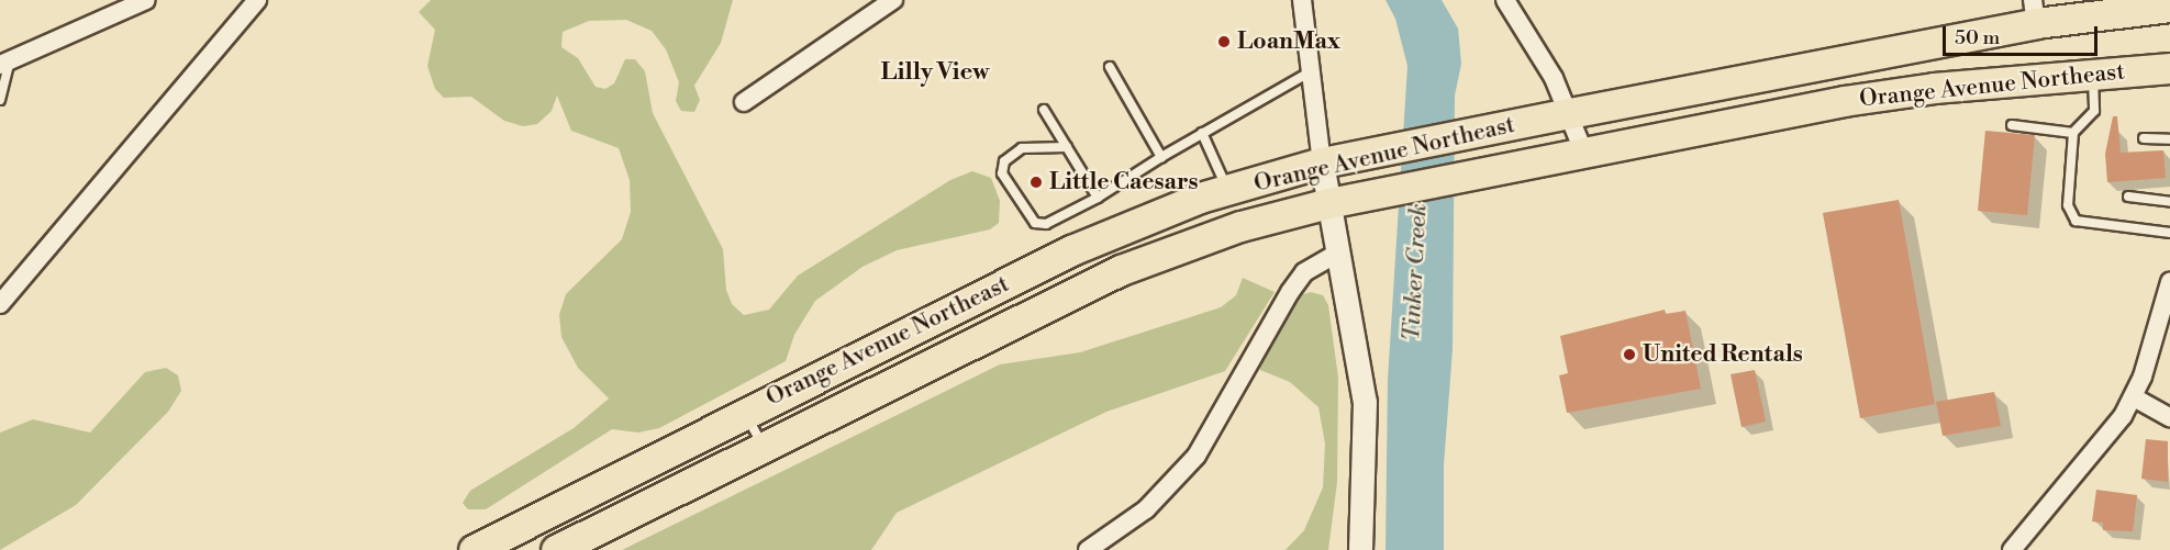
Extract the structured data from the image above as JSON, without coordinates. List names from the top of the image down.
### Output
{
  "streets": {
    "highway": ["Orange Avenue Northeast"]
  },
  "districts": ["Lilly View"],
  "water": ["Tinker Creek"],
  "places": ["LoanMax", "Little Caesars", "United Rentals"],
  "scale_bar": "50 m"
}
